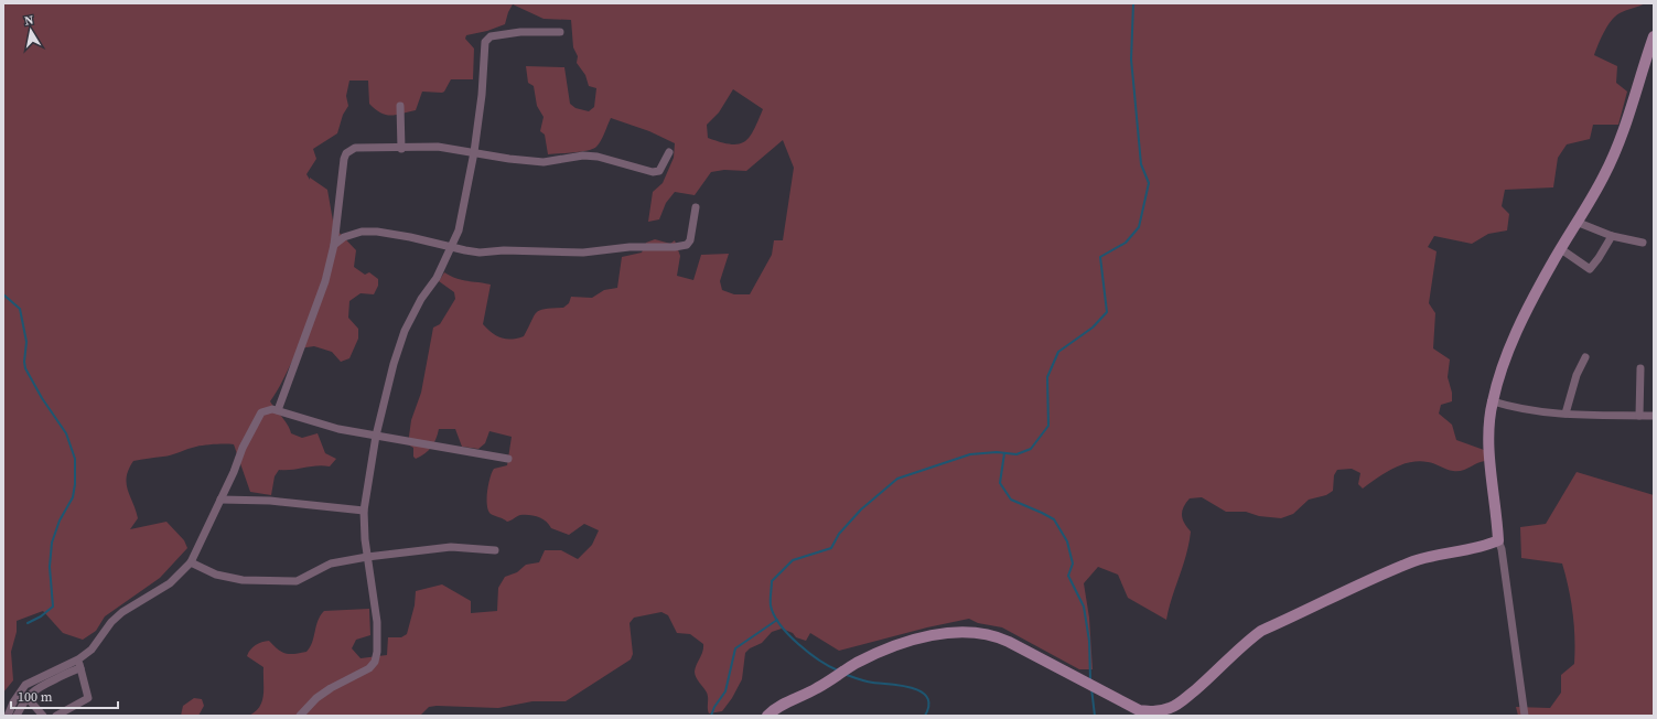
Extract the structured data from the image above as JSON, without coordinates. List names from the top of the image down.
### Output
{
  "scale_bar": "100 m",
  "north": "top"
}
